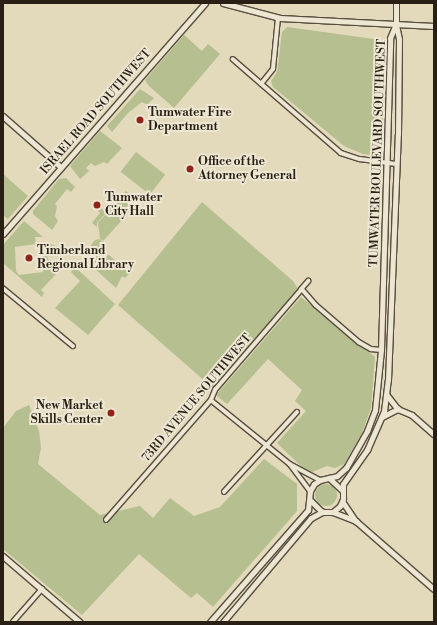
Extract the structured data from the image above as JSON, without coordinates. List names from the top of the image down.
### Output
{
  "streets": {
    "main road": ["TUMWATER BOULEVARD SOUTHWEST"],
    "street": ["ISRAEL ROAD SOUTHWEST", "73RD AVENUE SOUTHWEST"]
  },
  "places": [
    "Tumwater Fire Department",
    "Office of the Attorney General",
    "Tumwater City Hall",
    "Timberland Regional Library",
    "New Market Skills Center"
  ]
}
